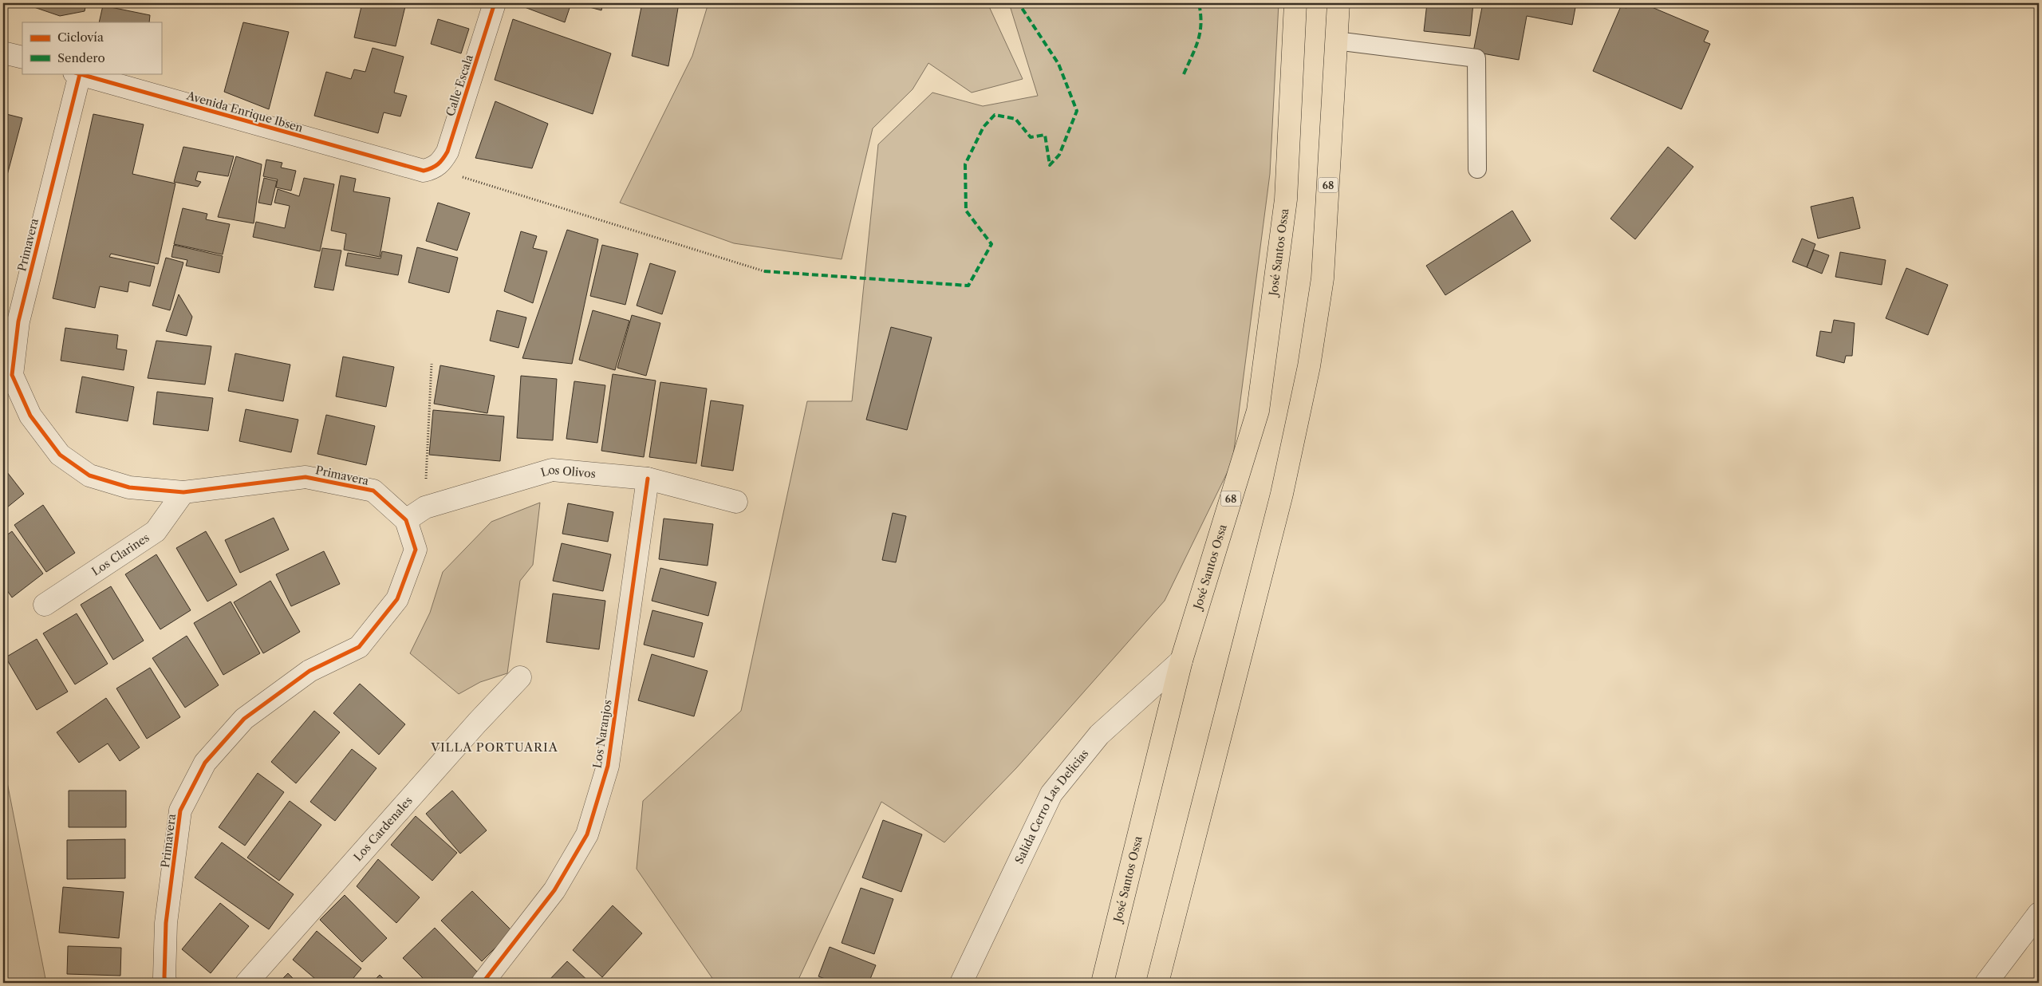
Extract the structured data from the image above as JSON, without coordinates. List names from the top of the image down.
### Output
{
  "streets": {
    "highway": ["68", "José Santos Ossa"],
    "street": [
      "Calle Escala",
      "Avenida Enrique Ibsen",
      "Primavera",
      "Los Olivos",
      "Los Clarines",
      "Los Naranjos",
      "Salida Cerro Las Delicias",
      "Los Cardenales"
    ]
  },
  "crossings": [
    ["Calle Escala", "Avenida Enrique Ibsen"],
    ["Avenida Enrique Ibsen", "Primavera"],
    ["Primavera", "Los Olivos"],
    ["Primavera", "Los Clarines"],
    ["José Santos Ossa", "Salida Cerro Las Delicias"],
    ["Los Olivos", "Los Naranjos"]
  ],
  "districts": ["VILLA PORTUARIA"],
  "legend": ["Ciclovía", "Sendero"]
}
